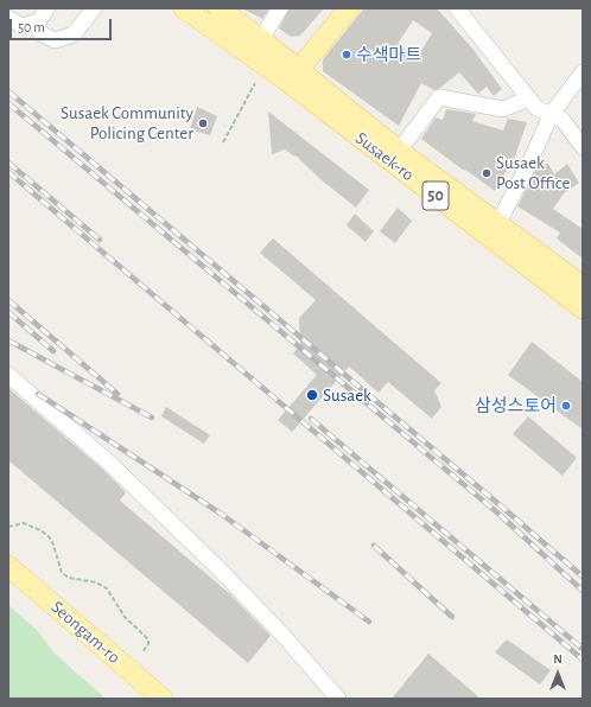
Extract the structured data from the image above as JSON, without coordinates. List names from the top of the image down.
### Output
{
  "streets": {
    "main road": ["Susaek-ro", "50", "Seongam-ro"]
  },
  "places": [
    "수색마트",
    "Susaek Community Policing Center",
    "Susaek Post Office",
    "Susaek",
    "삼성스토어"
  ],
  "scale_bar": "50 m",
  "north": "top"
}
